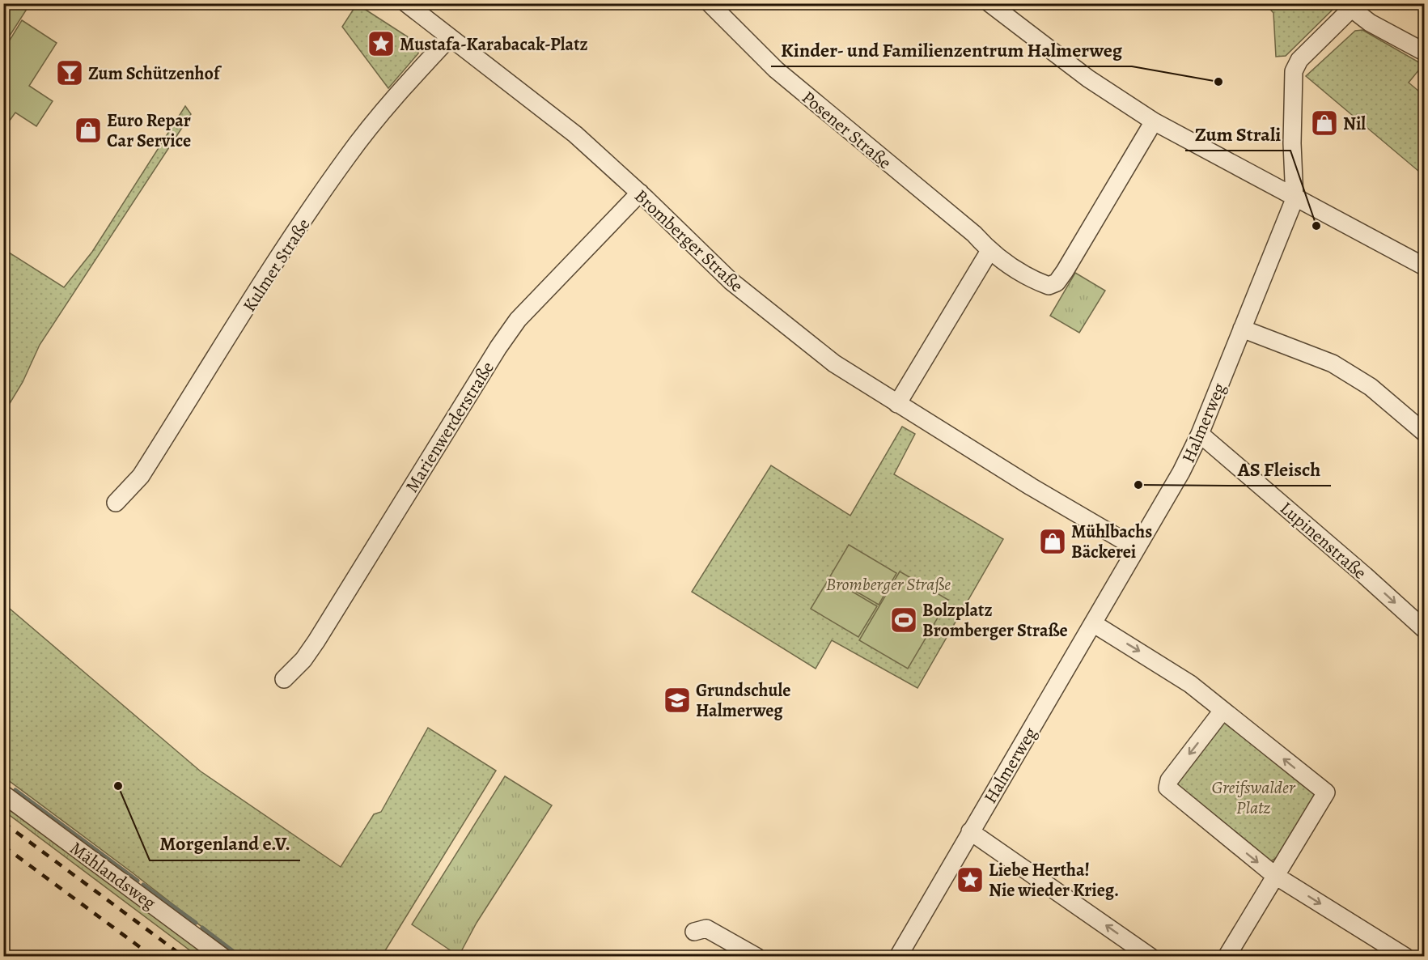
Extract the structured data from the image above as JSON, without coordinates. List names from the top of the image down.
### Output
{
  "streets": {
    "street": [
      "Posener Straße",
      "Bromberger Straße",
      "Kulmer Straße",
      "Halmerweg",
      "Marienwerderstraße",
      "Lupinenstraße",
      "Mählandsweg"
    ]
  },
  "crossings": [
    ["Bromberger Straße", "Kulmer Straße"],
    ["Bromberger Straße", "Halmerweg"],
    ["Bromberger Straße", "Marienwerderstraße"],
    ["Halmerweg", "Lupinenstraße"]
  ],
  "parks": ["Bromberger Straße", "Greifswalder Platz"],
  "places": {
    "place": ["Mustafa-Karabacak-Platz", "Liebe Hertha! Nie wieder Krieg."],
    "bar": ["Zum Schützenhof"],
    "other": [
      "Kinder- und Familienzentrum Halmerweg",
      "Zum Strali",
      "AS Fleisch",
      "Morgenland e.V."
    ],
    "shop": ["Nil", "Euro Repar Car Service", "Mühlbachs Bäckerei"],
    "sports": ["Bolzplatz Bromberger Straße"],
    "school or university": ["Grundschule Halmerweg"]
  }
}
